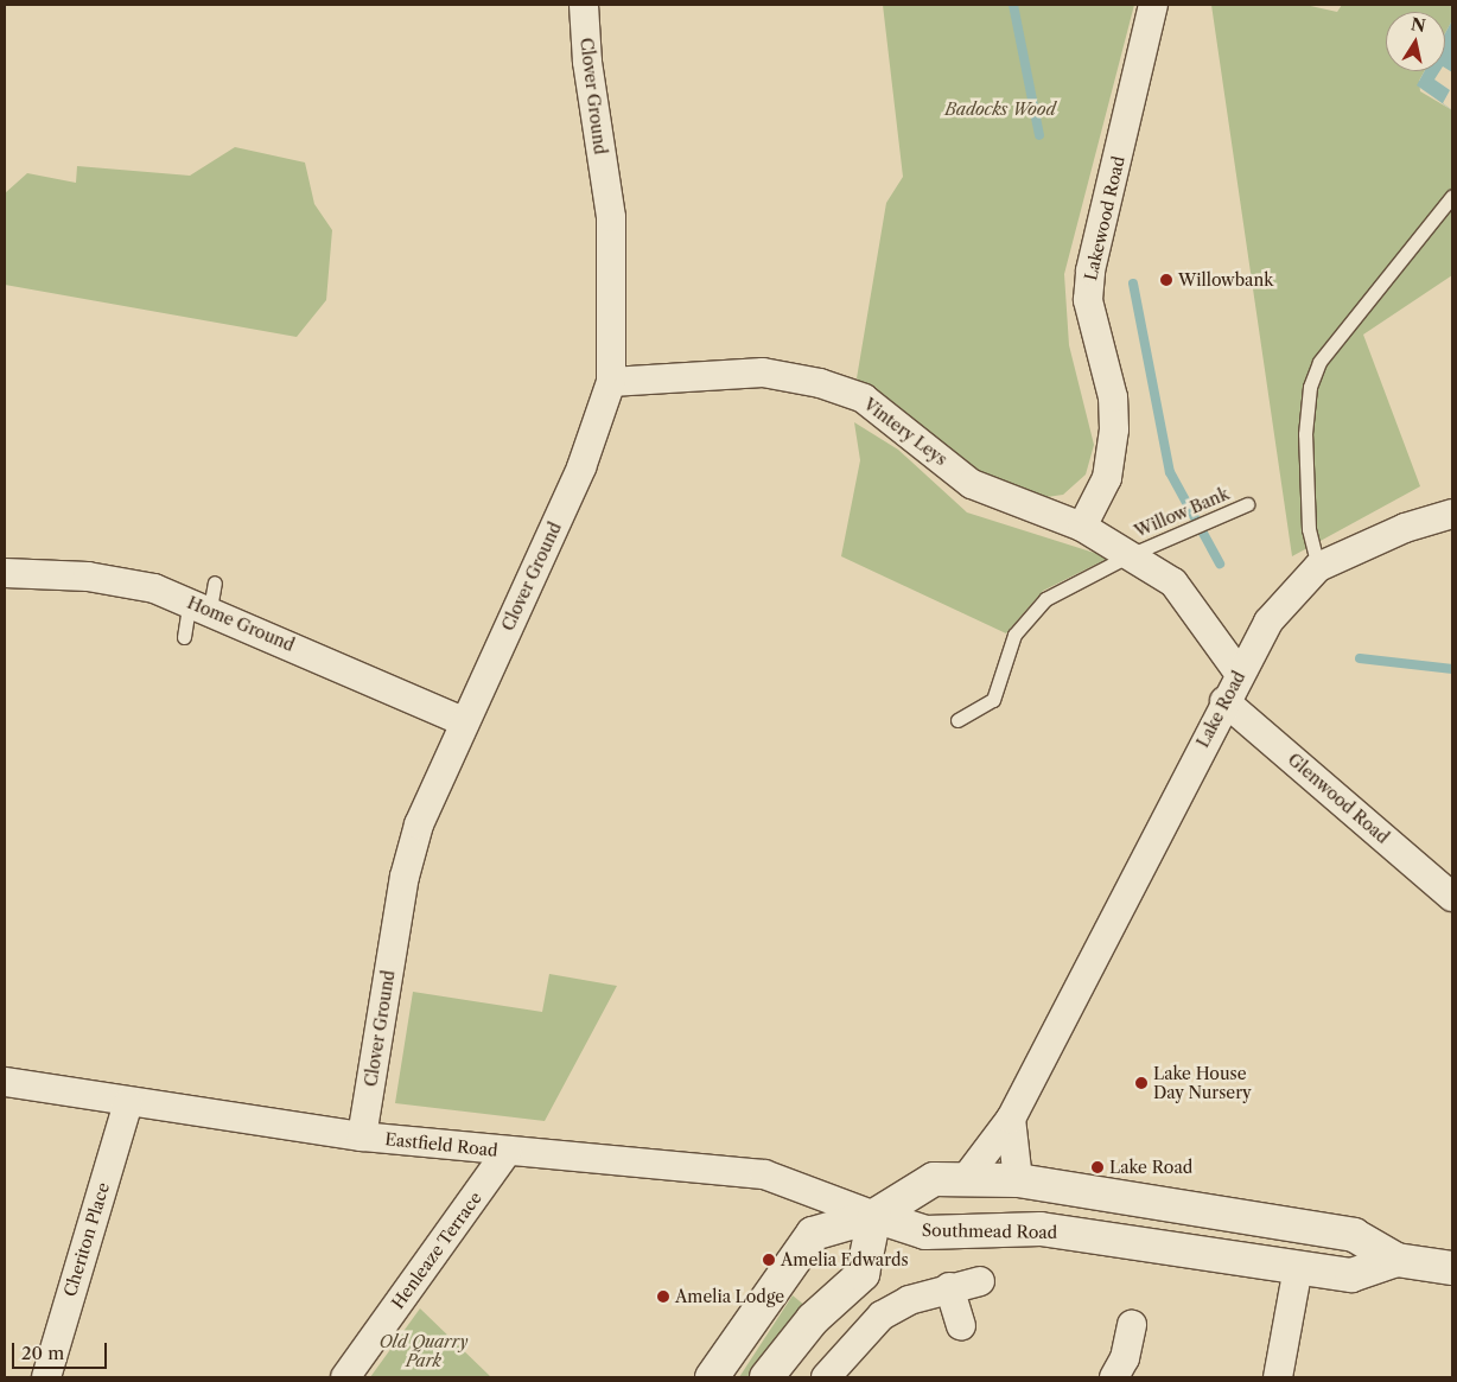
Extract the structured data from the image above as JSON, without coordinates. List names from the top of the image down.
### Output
{
  "streets": {
    "main road": ["Southmead Road"],
    "street": [
      "Clover Ground",
      "Lakewood Road",
      "Vintery Leys",
      "Home Ground",
      "Lake Road",
      "Glenwood Road",
      "Eastfield Road",
      "Cheriton Place",
      "Henleaze Terrace"
    ],
    "lane": ["Willow Bank"]
  },
  "crossings": [
    ["Clover Ground", "Vintery Leys"],
    ["Clover Ground", "Home Ground"],
    ["Clover Ground", "Eastfield Road"],
    ["Lakewood Road", "Vintery Leys"],
    ["Lake Road", "Glenwood Road"],
    ["Lake Road", "Southmead Road"],
    ["Eastfield Road", "Southmead Road"],
    ["Eastfield Road", "Cheriton Place"],
    ["Eastfield Road", "Henleaze Terrace"]
  ],
  "parks": ["Badocks Wood", "Old Quarry Park"],
  "places": [
    "Willowbank",
    "Lake House Day Nursery",
    "Lake Road",
    "Amelia Edwards",
    "Amelia Lodge"
  ],
  "scale_bar": "20 m",
  "north": "top"
}
